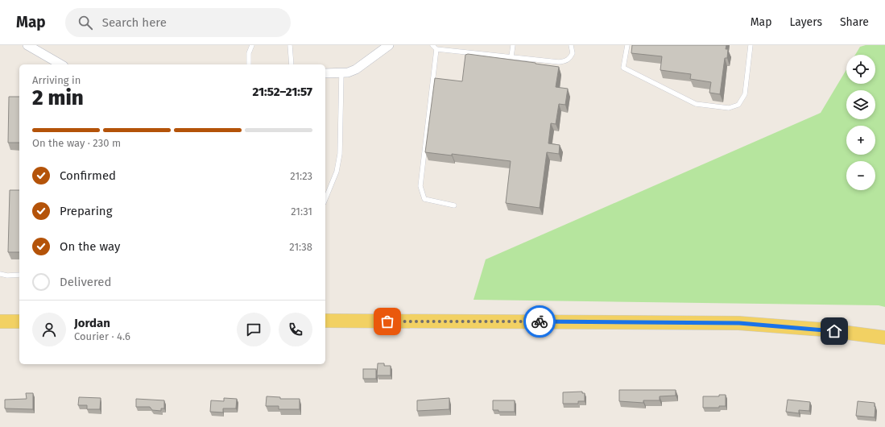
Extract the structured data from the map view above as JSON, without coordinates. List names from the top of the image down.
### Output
{
  "page": {
    "header": "Map",
    "search": "Search here",
    "nav": ["Map", "Layers", "Share"],
    "map_buttons": ["+", "−"],
    "heading": ["2 min", "Arriving in", "21:52–21:57"],
    "panel": ["Jordan", "Courier · 4.6"],
    "bar": "On the way · 230 m",
    "list": [
      ["Confirmed", "21:23"],
      ["Preparing", "21:31"],
      ["On the way", "21:38"],
      "Delivered"
    ]
  }
}
